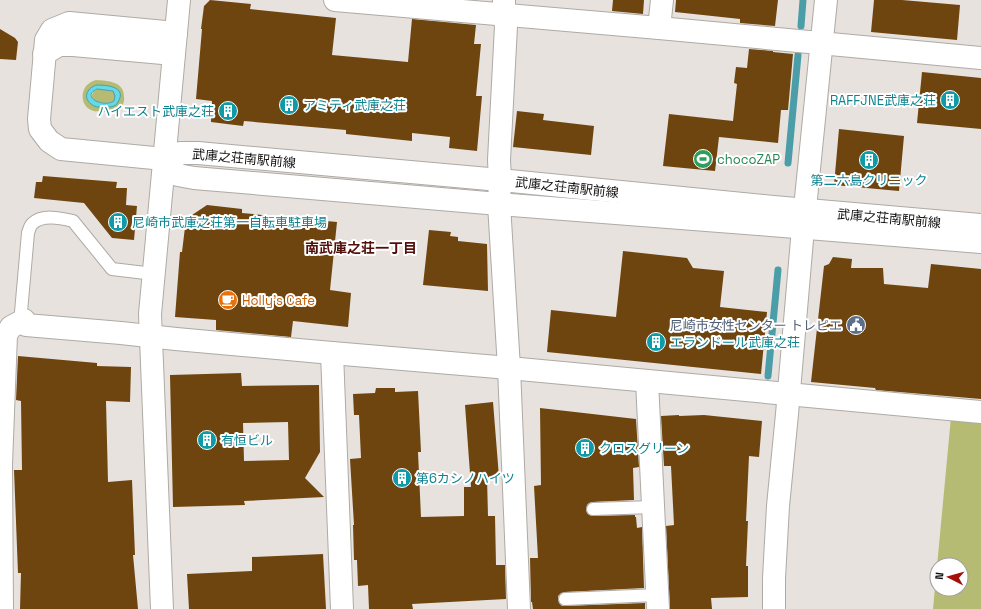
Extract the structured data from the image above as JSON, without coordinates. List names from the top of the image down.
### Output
{
  "streets": {
    "street": ["武庫之荘南駅前線"]
  },
  "districts": ["南武庫之荘一丁目"],
  "places": {
    "building": [
      "RAFFJNE武庫之荘",
      "アミティ武庫之荘",
      "ハイエスト武庫之荘",
      "第二六島クリニック",
      "尼崎市武庫之荘第一自転車駐車場",
      "エランドール武庫之荘",
      "有恒ビル",
      "クロスグリーン",
      "第6カシノハイツ"
    ],
    "sports": ["chocoZAP"],
    "cafe": ["Holly's Cafe"],
    "public building": ["尼崎市女性センター トレピエ"]
  },
  "north": "left"
}
